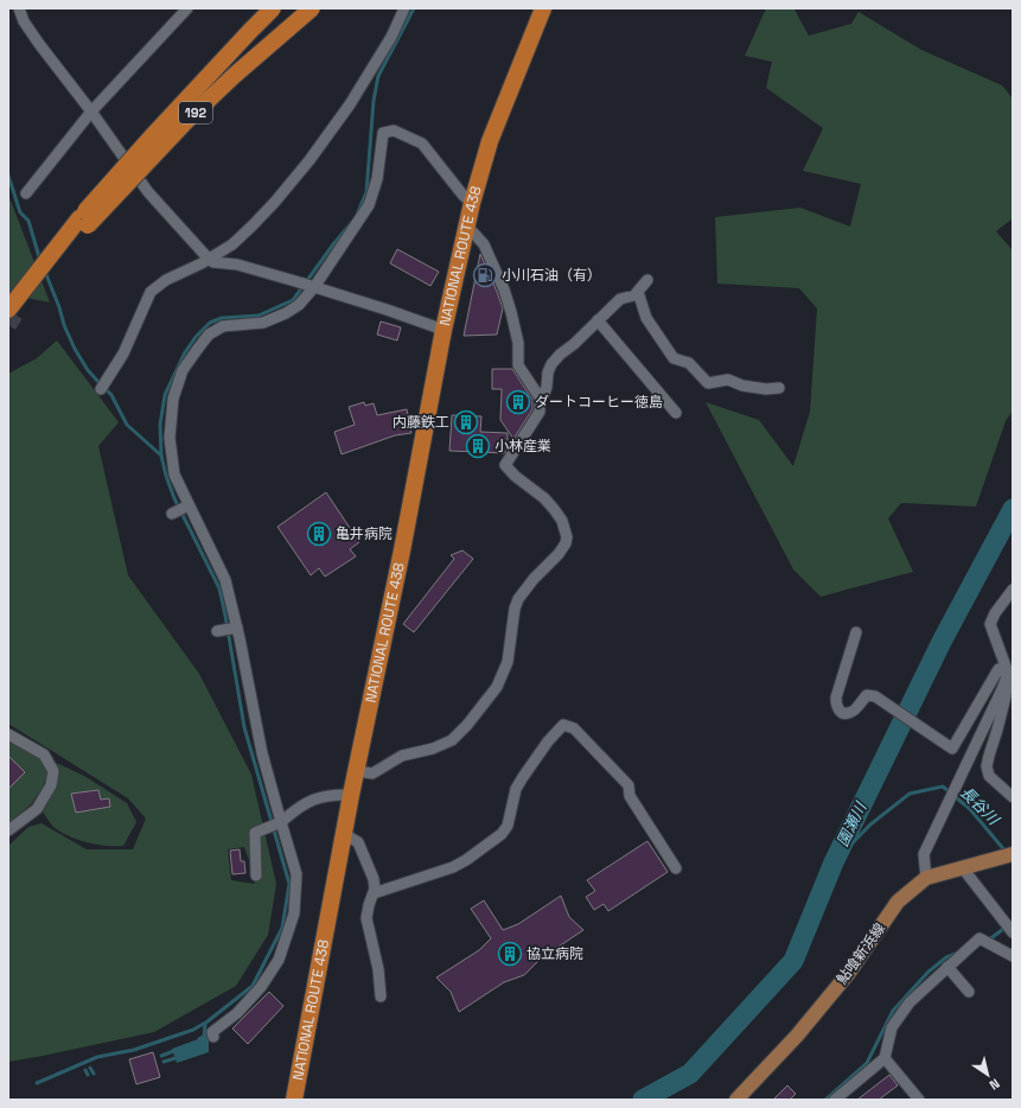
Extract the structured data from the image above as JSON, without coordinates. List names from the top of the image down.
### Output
{
  "streets": {
    "highway": ["192", "NATIONAL ROUTE 438"],
    "main road": ["鮎喰新浜線"]
  },
  "water": ["長谷川", "園瀬川"],
  "places": {
    "fuel station": ["小川石油（有）"],
    "building": [
      "ダートコーヒー徳島",
      "内藤鉄工",
      "小林産業",
      "亀井病院",
      "協立病院"
    ]
  },
  "north": "bottom right"
}
